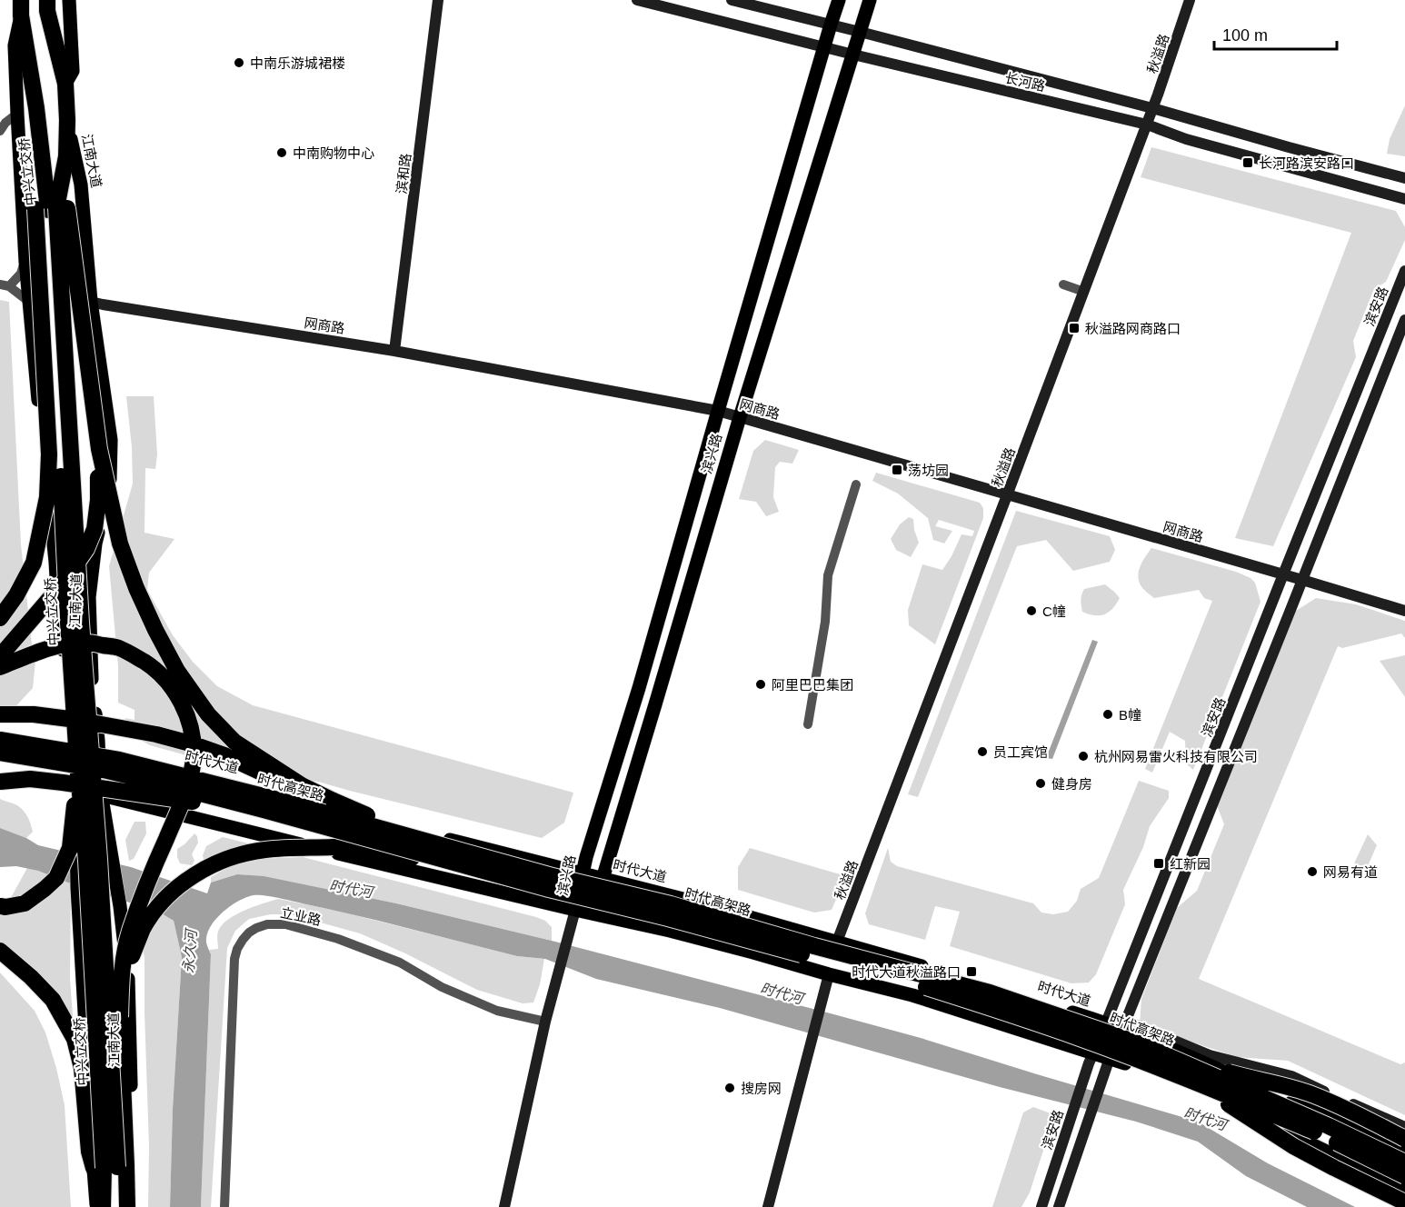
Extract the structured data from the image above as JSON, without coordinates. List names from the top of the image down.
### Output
{
  "streets": {
    "highway": ["江南大道", "中兴立交桥", "时代高架路"],
    "main road": [
      "秋溢路",
      "长河路",
      "滨和路",
      "滨安路",
      "网商路",
      "滨兴路",
      "时代大道"
    ],
    "street": ["立业路"]
  },
  "crossings": [
    ["秋溢路", "长河路"],
    ["秋溢路", "网商路"],
    ["秋溢路", "时代大道"],
    ["长河路", "滨兴路"],
    ["江南大道", "中兴立交桥"],
    ["江南大道", "网商路"],
    ["江南大道", "时代大道"],
    ["滨和路", "网商路"],
    ["滨安路", "网商路"],
    ["滨安路", "时代大道"],
    ["网商路", "滨兴路"],
    ["滨兴路", "时代大道"],
    ["滨兴路", "立业路"]
  ],
  "water": ["时代河", "永久河"],
  "places": {
    "other": [
      "中南乐游城裙楼",
      "中南购物中心",
      "C幢",
      "阿里巴巴集团",
      "B幢",
      "员工宾馆",
      "杭州网易雷火科技有限公司",
      "健身房",
      "网易有道",
      "搜房网"
    ],
    "transit": [
      "长河路滨安路口",
      "秋溢路网商路口",
      "荡坊园",
      "红新园",
      "时代大道秋溢路口"
    ]
  },
  "scale_bar": "100 m"
}
